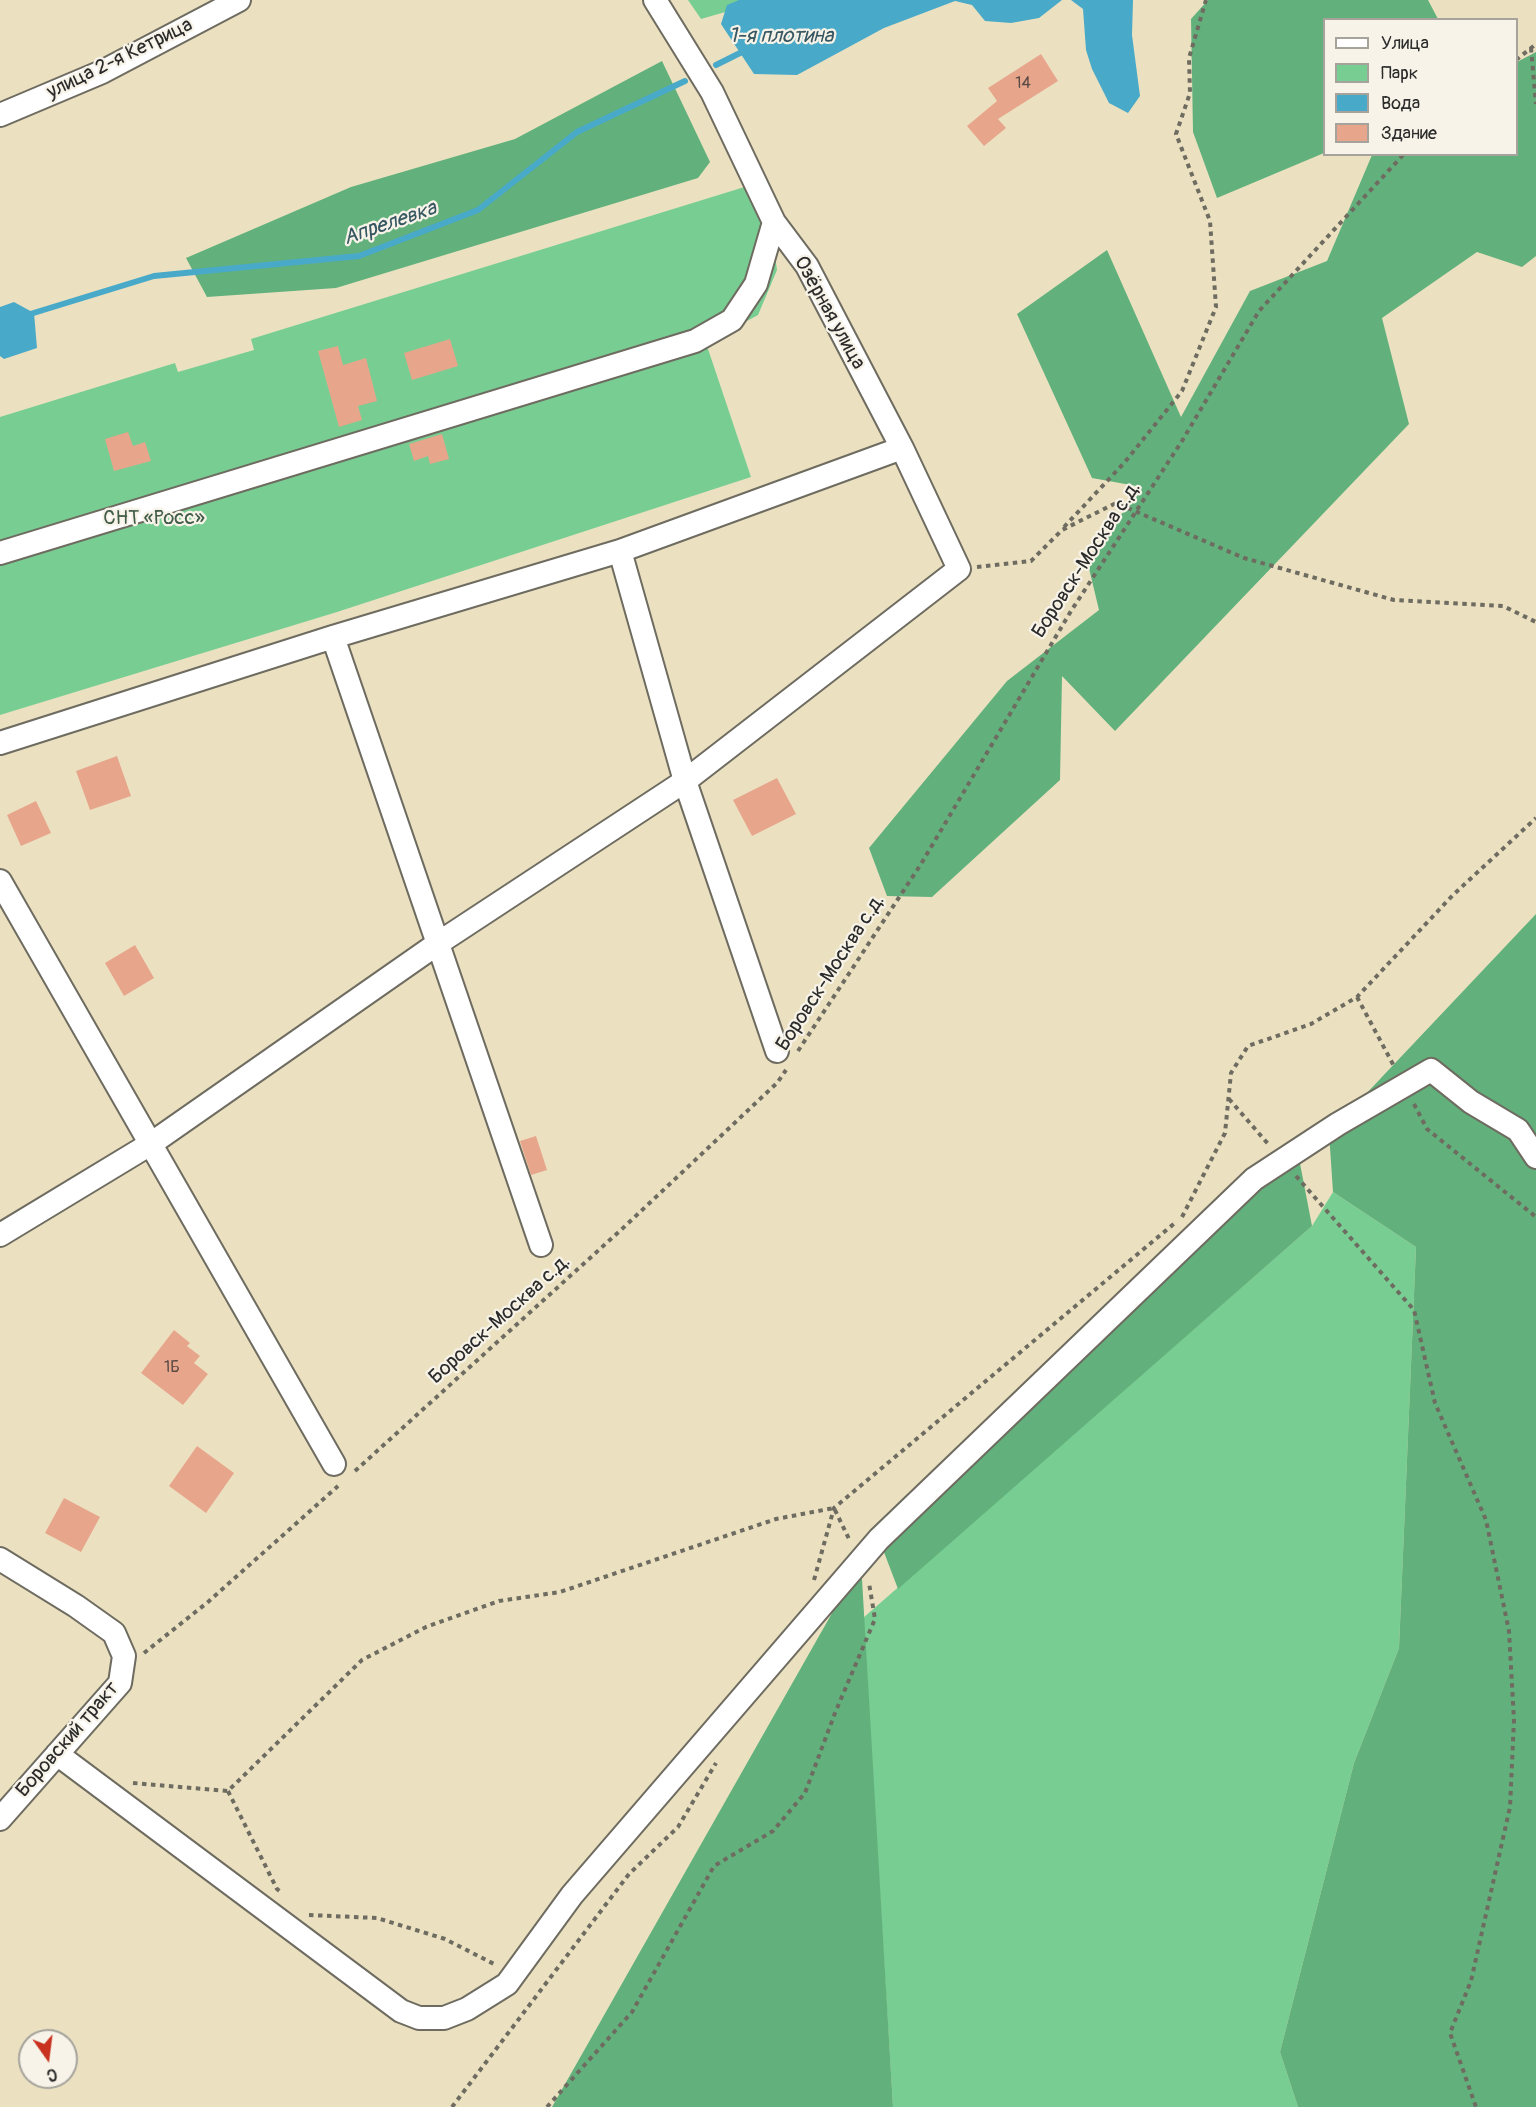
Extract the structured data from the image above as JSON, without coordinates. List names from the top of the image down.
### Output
{
  "streets": {
    "street": ["улица 2-я Кетрица", "Озёрная улица", "Боровский тракт"],
    "path": ["Боровск-Москва с.д."]
  },
  "crossings": [
    ["Боровск-Москва с.д.", "Боровский тракт"]
  ],
  "water": ["1-я плотина", "Апрелевка"],
  "parks": ["СНТ «Росс»"],
  "house_numbers": ["14", "1Б"],
  "legend": [
    "Улица",
    "Парк",
    "Вода",
    "Здание"
  ],
  "north": "bottom"
}
